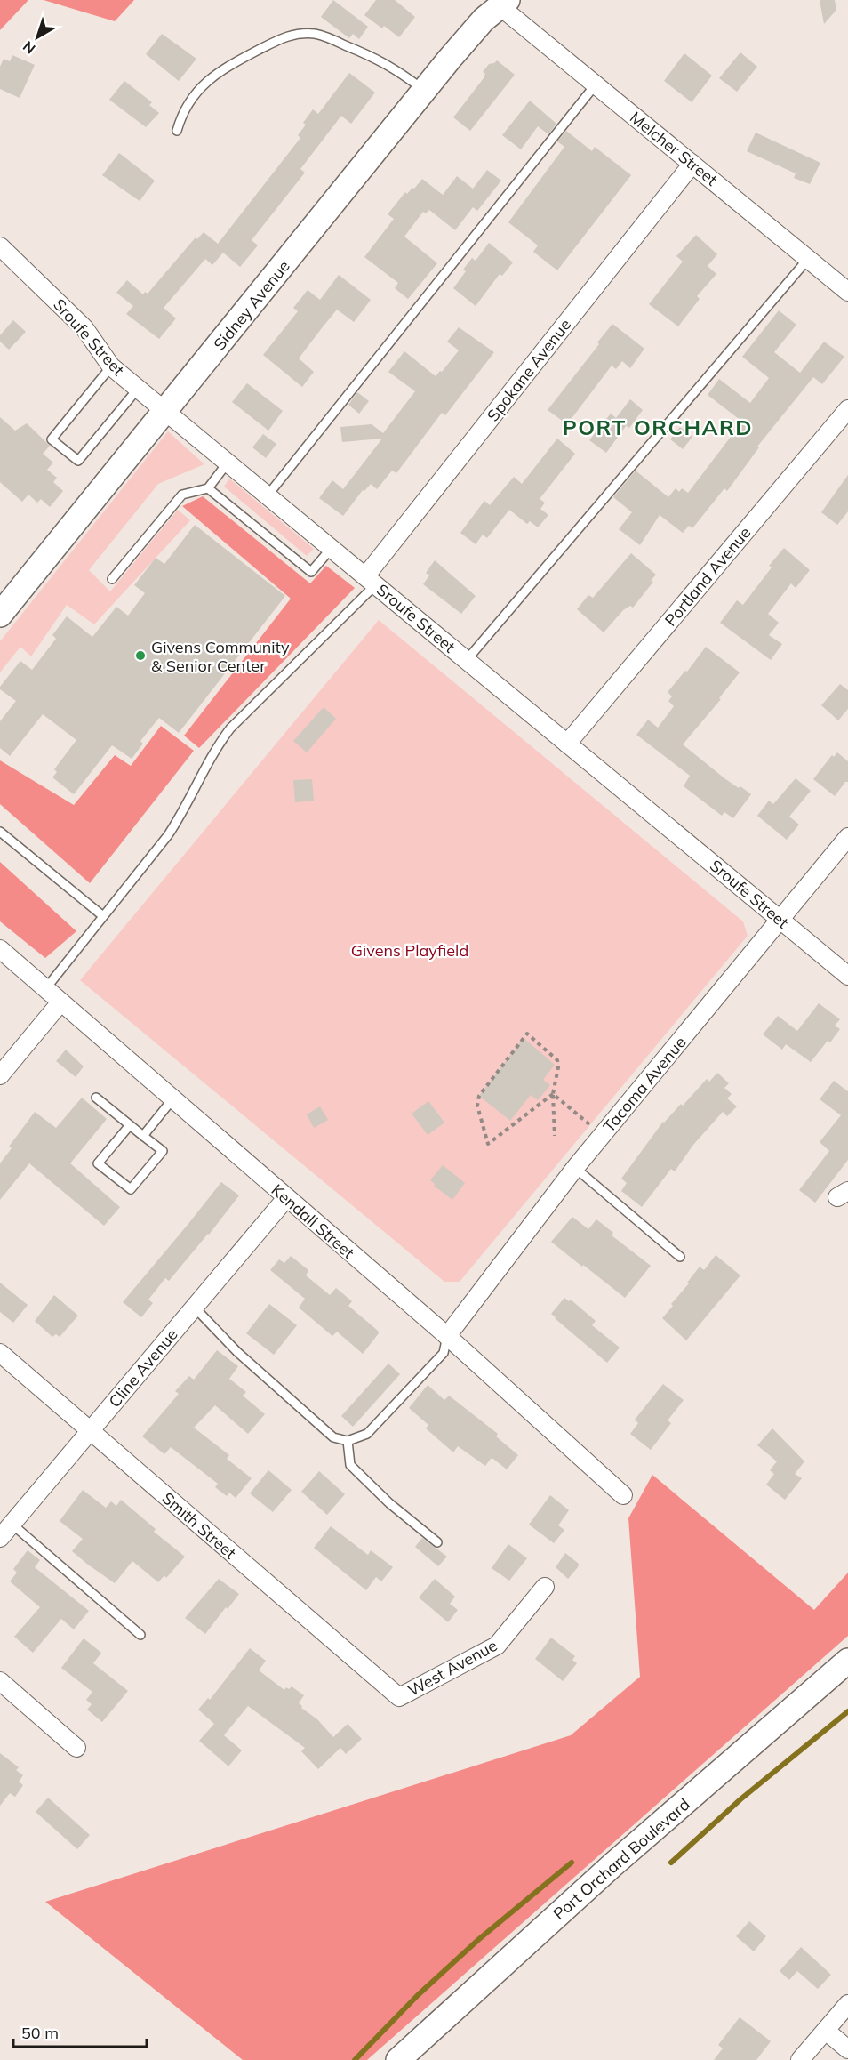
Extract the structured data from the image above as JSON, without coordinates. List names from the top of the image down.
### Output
{
  "streets": {
    "main road": ["Sidney Avenue", "Port Orchard Boulevard"],
    "street": [
      "Melcher Street",
      "Sroufe Street",
      "Spokane Avenue",
      "Portland Avenue",
      "Tacoma Avenue",
      "Kendall Street",
      "Cline Avenue",
      "Smith Street",
      "West Avenue"
    ]
  },
  "crossings": [
    ["Melcher Street", "Sidney Avenue"],
    ["Melcher Street", "Spokane Avenue"],
    ["Sidney Avenue", "Sroufe Street"],
    ["Sroufe Street", "Spokane Avenue"],
    ["Sroufe Street", "Portland Avenue"],
    ["Sroufe Street", "Tacoma Avenue"],
    ["Tacoma Avenue", "Kendall Street"],
    ["Kendall Street", "Cline Avenue"],
    ["Cline Avenue", "Smith Street"],
    ["Smith Street", "West Avenue"]
  ],
  "districts": ["PORT ORCHARD"],
  "parks": ["Givens Playfield"],
  "places": ["Givens Community & Senior Center"],
  "scale_bar": "50 m",
  "north": "bottom left"
}
